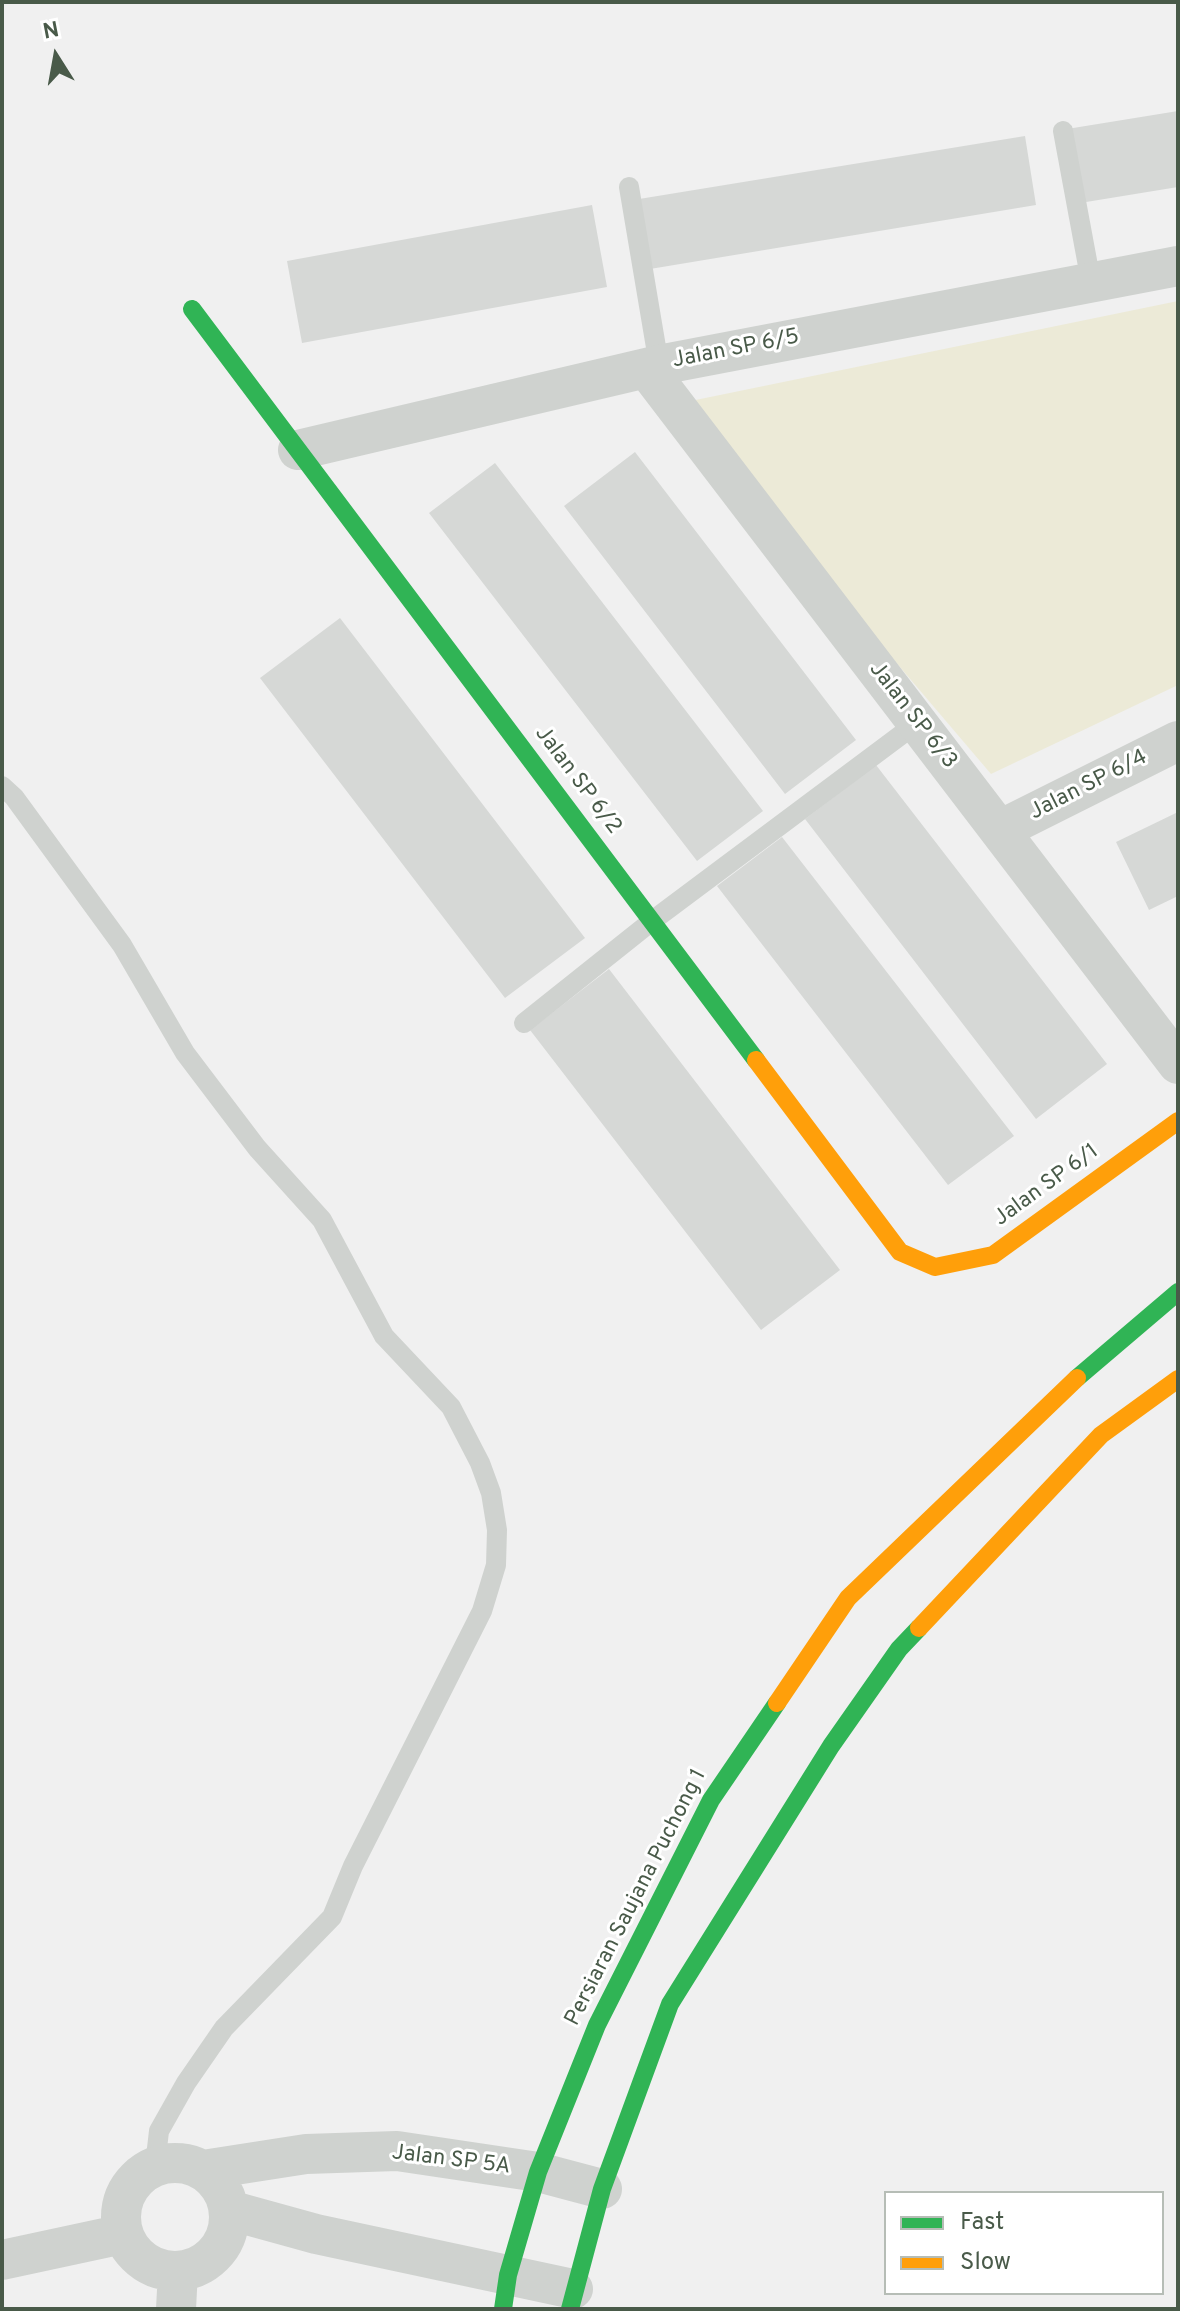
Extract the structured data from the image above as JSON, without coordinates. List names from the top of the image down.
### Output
{
  "streets": {
    "street": [
      "Jalan SP 6/5",
      "Jalan SP 6/3",
      "Jalan SP 6/2",
      "Jalan SP 6/4",
      "Jalan SP 6/1",
      "Persiaran Saujana Puchong 1",
      "Jalan SP 5A"
    ]
  },
  "crossings": [
    ["Jalan SP 6/5", "Jalan SP 6/3"],
    ["Jalan SP 6/5", "Jalan SP 6/2"],
    ["Jalan SP 6/3", "Jalan SP 6/4"],
    ["Jalan SP 6/2", "Jalan SP 6/1"],
    ["Persiaran Saujana Puchong 1", "Jalan SP 5A"]
  ],
  "legend": ["Fast", "Slow"],
  "north": "top"
}
